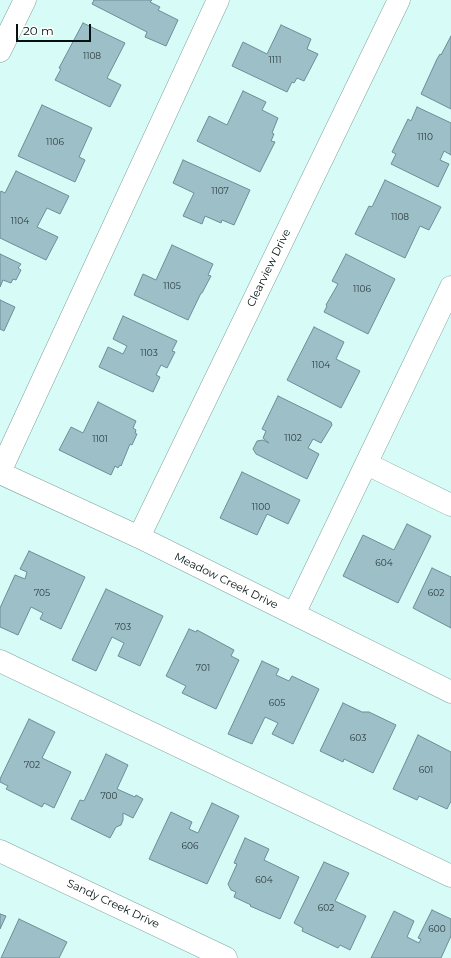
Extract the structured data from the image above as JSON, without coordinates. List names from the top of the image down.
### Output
{
  "streets": {
    "street": ["Clearview Drive", "Meadow Creek Drive", "Sandy Creek Drive"]
  },
  "crossings": [
    ["Clearview Drive", "Meadow Creek Drive"]
  ],
  "house_numbers": [
    "1108",
    "1111",
    "1110",
    "1106",
    "1107",
    "1108",
    "1104",
    "1105",
    "1106",
    "1103",
    "1104",
    "1102",
    "1101",
    "1100",
    "604",
    "705",
    "602",
    "703",
    "701",
    "605",
    "603",
    "702",
    "601",
    "700",
    "606",
    "604",
    "602",
    "600"
  ],
  "scale_bar": "20 m"
}
